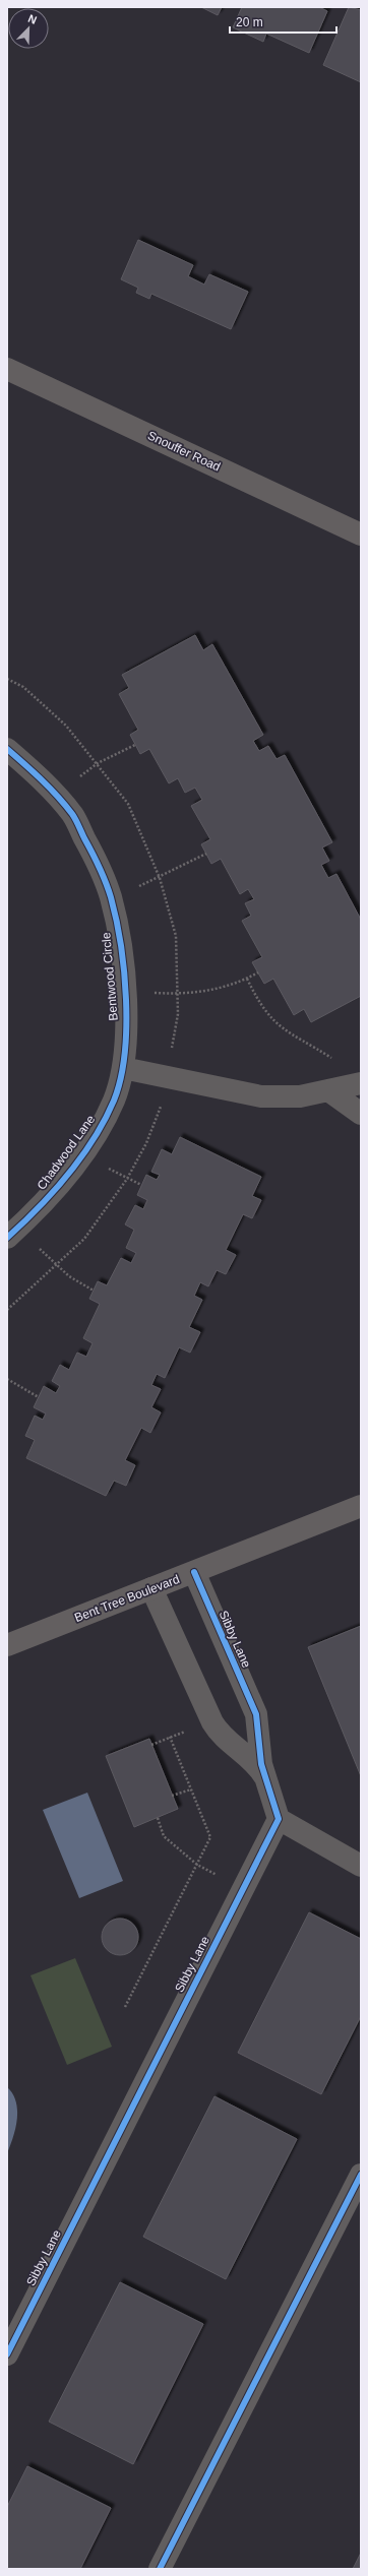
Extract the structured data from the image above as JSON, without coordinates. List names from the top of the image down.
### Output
{
  "streets": {
    "main road": ["Snouffer Road", "Bent Tree Boulevard"],
    "street": ["Bentwood Circle", "Chadwood Lane", "Sibby Lane"]
  },
  "crossings": [
    ["Bentwood Circle", "Chadwood Lane"],
    ["Bent Tree Boulevard", "Sibby Lane"]
  ],
  "scale_bar": "20 m",
  "north": "top right"
}
